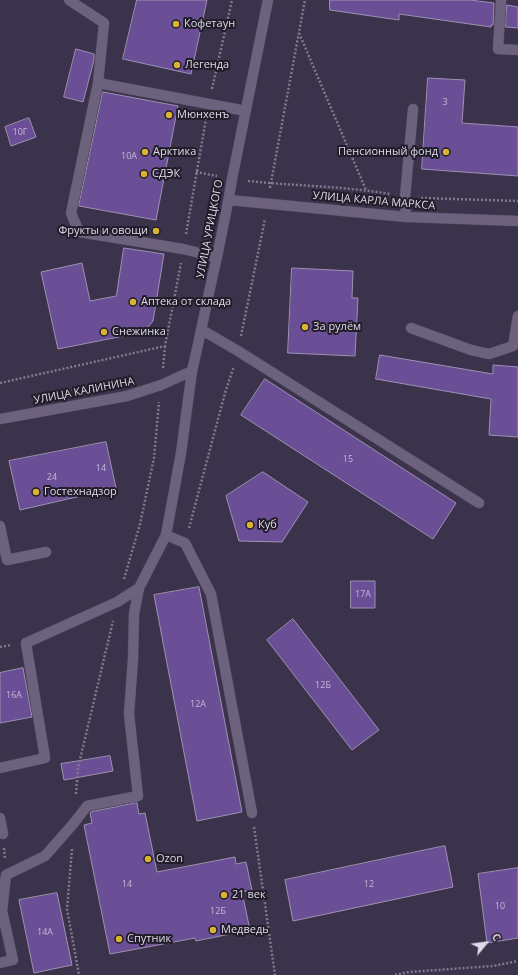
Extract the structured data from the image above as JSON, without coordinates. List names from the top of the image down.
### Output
{
  "streets": {
    "street": ["УЛИЦА КАРЛА МАРКСА", "УЛИЦА УРИЦКОГО", "УЛИЦА КАЛИНИНА"]
  },
  "crossings": [
    ["УЛИЦА КАРЛА МАРКСА", "УЛИЦА УРИЦКОГО"],
    ["УЛИЦА УРИЦКОГО", "УЛИЦА КАЛИНИНА"]
  ],
  "places": [
    "Кофетаун",
    "Легенда",
    "Мюнхенъ",
    "Арктика",
    "Пенсионный фонд",
    "СДЭК",
    "Фрукты и овощи",
    "Аптека от склада",
    "За рулём",
    "Снежинка",
    "Гостехнадзор",
    "Куб",
    "Ozon",
    "21 век",
    "Медведь",
    "Спутник"
  ],
  "house_numbers": [
    "3",
    "10Г",
    "10А",
    "15",
    "14",
    "24",
    "17А",
    "12Б",
    "16А",
    "12А",
    "14",
    "12",
    "10",
    "12Б",
    "14А"
  ],
  "north": "top right"
}
